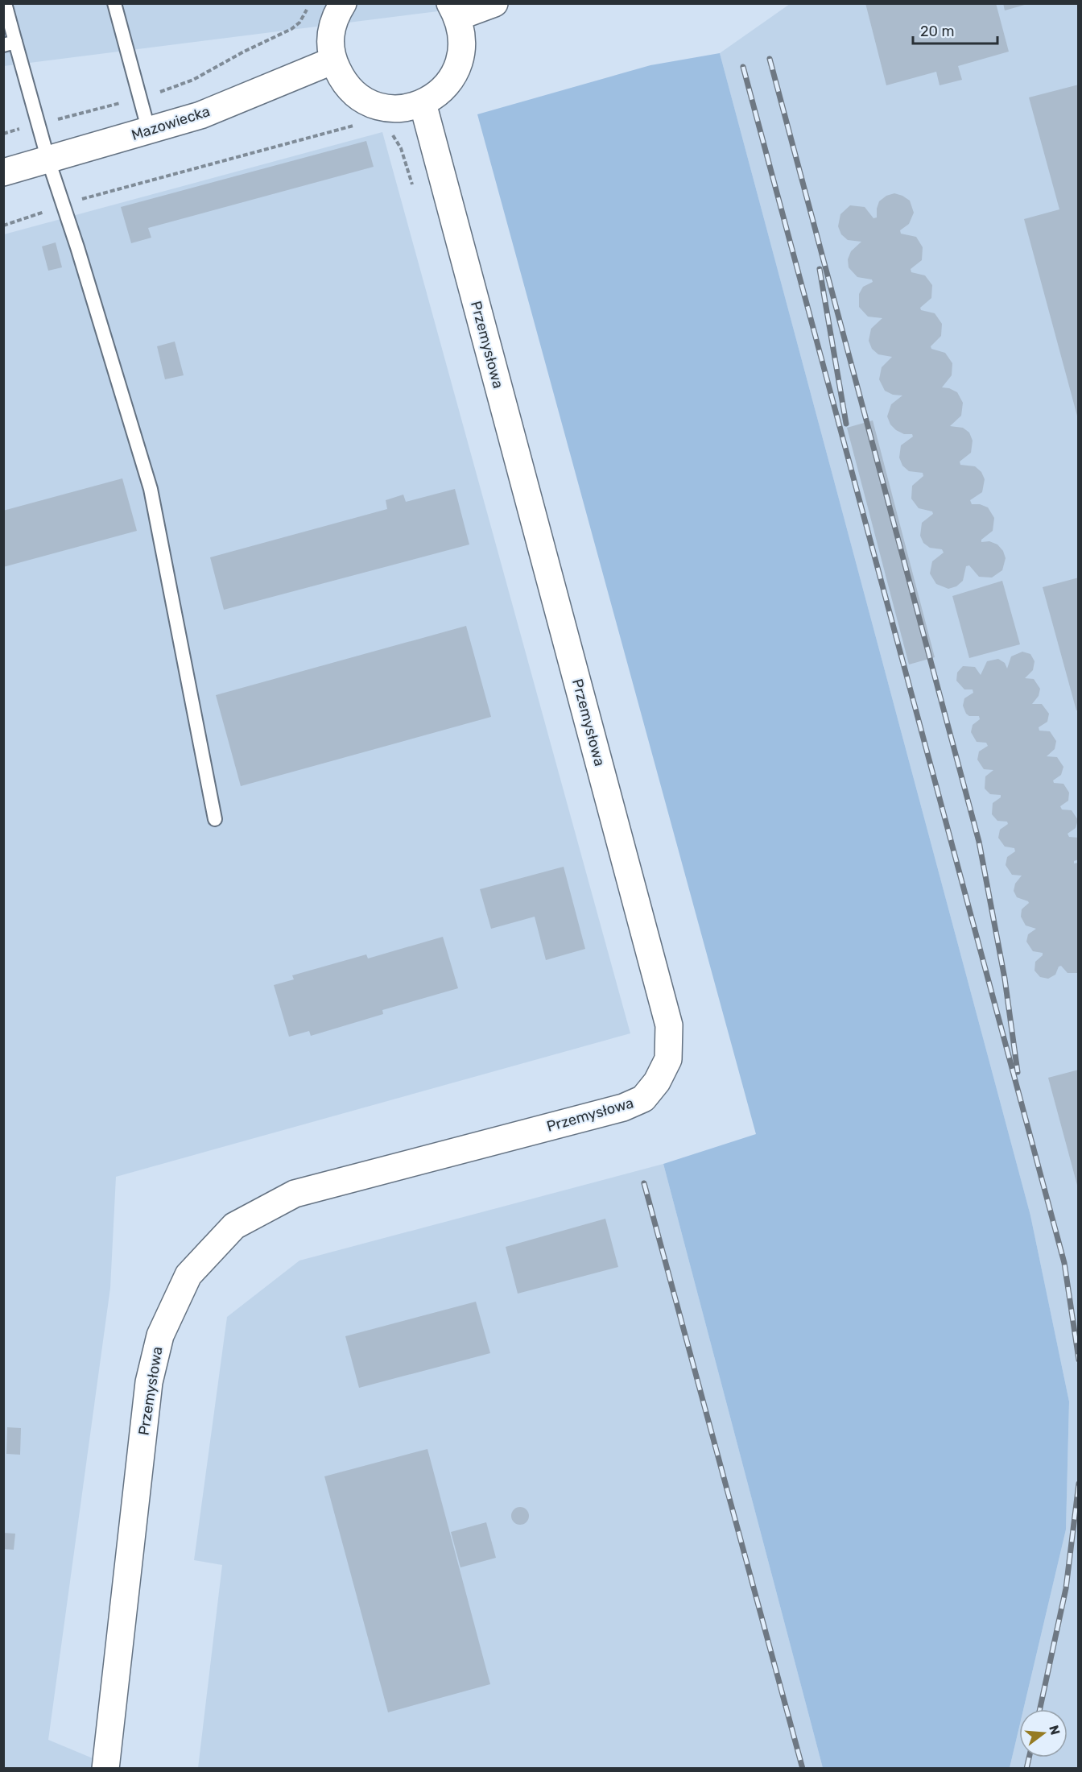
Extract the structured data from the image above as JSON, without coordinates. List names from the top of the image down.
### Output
{
  "streets": {
    "street": ["Mazowiecka", "Przemysłowa"]
  },
  "scale_bar": "20 m",
  "north": "right"
}
